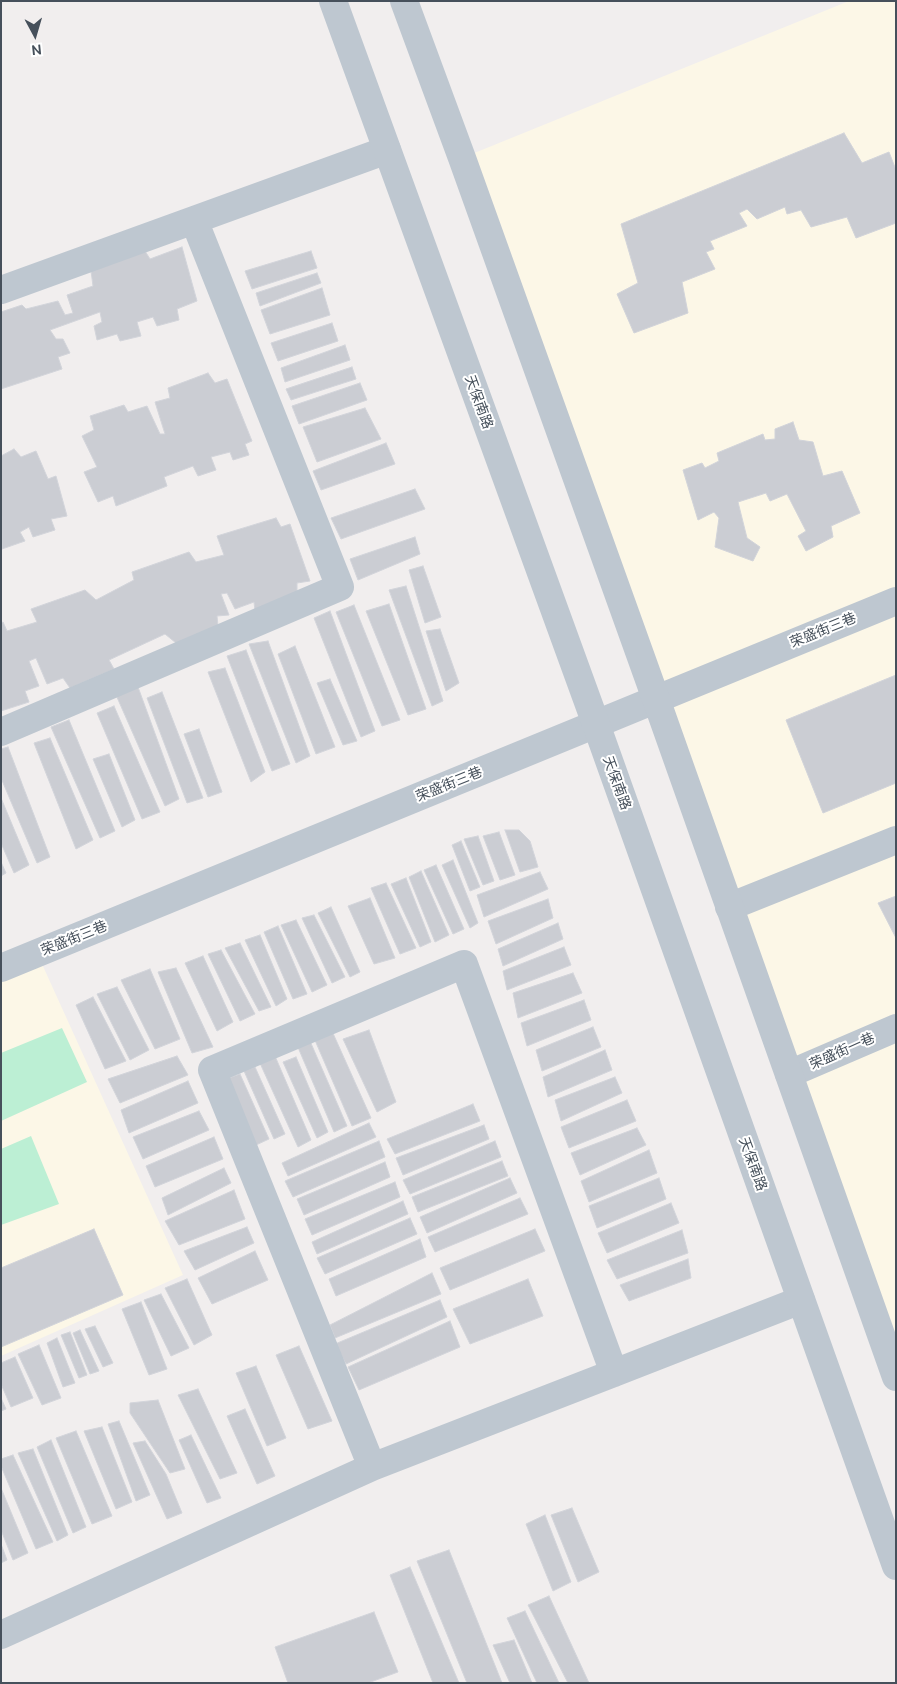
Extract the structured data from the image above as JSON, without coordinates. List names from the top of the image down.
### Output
{
  "streets": {
    "street": ["天保南路", "荣盛街三巷", "荣盛街一巷"]
  },
  "crossings": [
    ["天保南路", "荣盛街三巷"]
  ],
  "north": "bottom"
}
